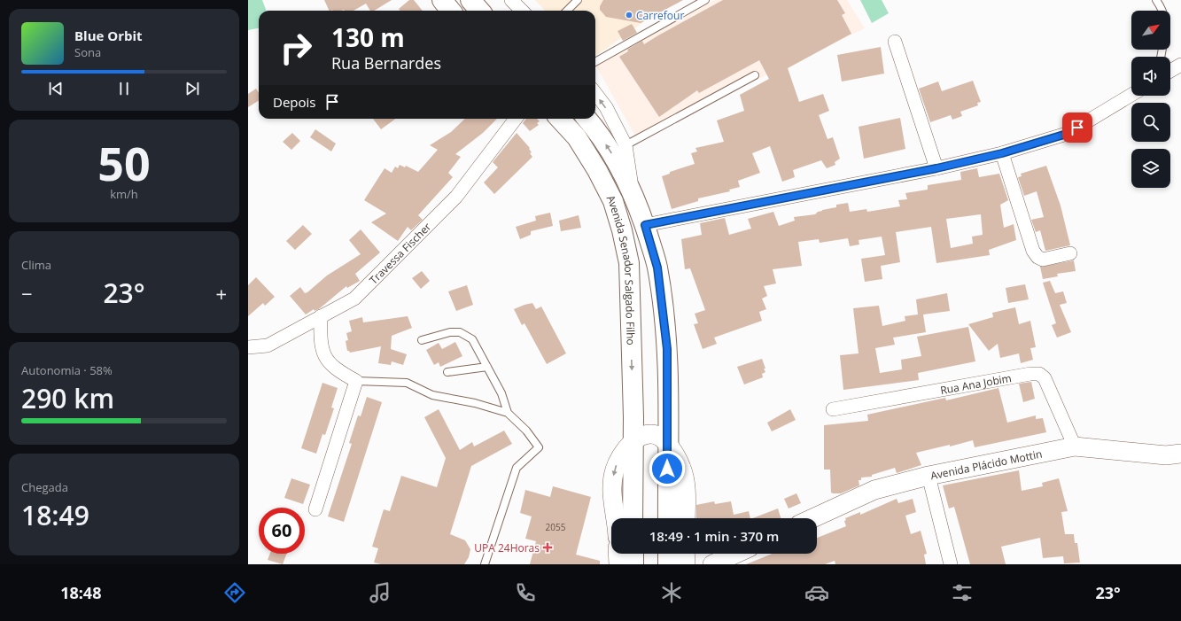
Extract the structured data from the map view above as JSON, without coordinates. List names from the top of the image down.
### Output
{
  "streets": {
    "main road": ["Avenida Senador Salgado Filho", "Avenida Plácido Mottin"],
    "street": ["Travessa Fischer", "Rua Ana Jobim"]
  },
  "crossings": [
    ["Rua Ana Jobim", "Avenida Plácido Mottin"]
  ],
  "places": {
    "other": ["Carrefour"],
    "health": ["UPA 24Horas"]
  },
  "house_numbers": ["2055"],
  "north": "top right",
  "page": {
    "turn": ["130 m", "Rua Bernardes"],
    "song": ["Blue Orbit", "Sona"],
    "then": "Depois",
    "tile": [
      ["50", "km/h"],
      "Clima",
      ["Autonomia · 58%", "290 km"],
      ["Chegada", "18:49"]
    ],
    "heat": ["−", "23°", "+"],
    "limit": "60",
    "trip": "18:49 · 1 min · 370 m",
    "tabs": ["18:48", "23°"]
  }
}
